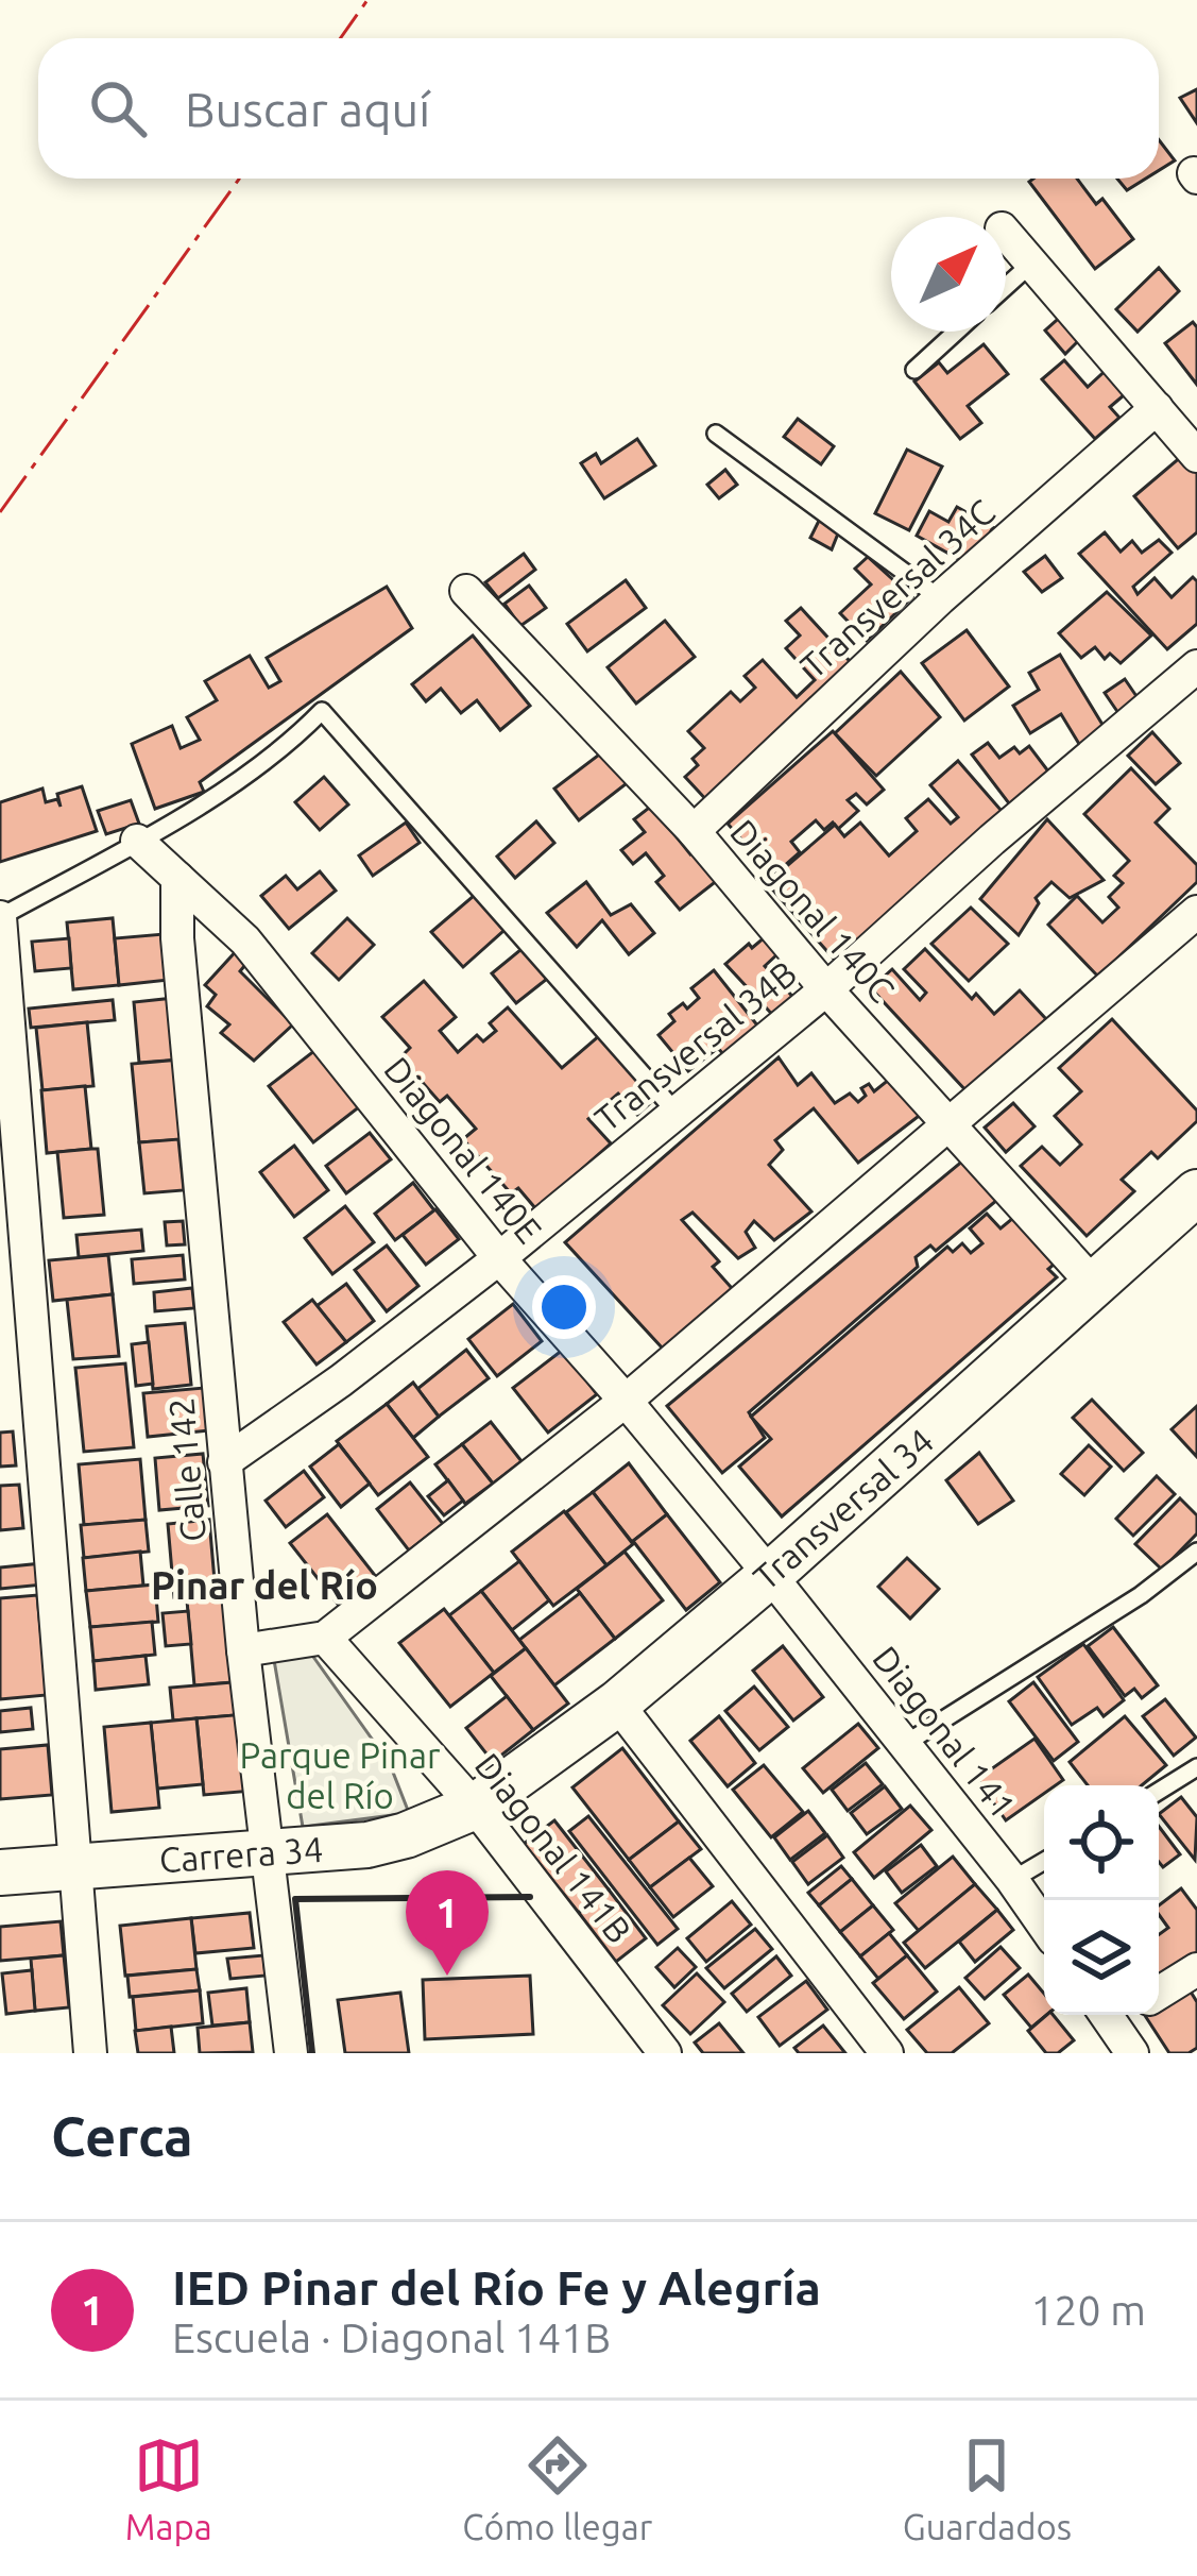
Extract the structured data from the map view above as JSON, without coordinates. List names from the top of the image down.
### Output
{
  "streets": {
    "street": [
      "Transversal 34C",
      "Diagonal 140C",
      "Transversal 34B",
      "Diagonal 140E",
      "Calle 142",
      "Transversal 34",
      "Diagonal 141",
      "Diagonal 141B",
      "Carrera 34"
    ]
  },
  "crossings": [
    ["Transversal 34C", "Diagonal 140C"],
    ["Diagonal 140C", "Transversal 34B"],
    ["Diagonal 140C", "Transversal 34"],
    ["Transversal 34B", "Diagonal 140E"],
    ["Transversal 34B", "Calle 142"],
    ["Diagonal 140E", "Calle 142"],
    ["Diagonal 140E", "Transversal 34"],
    ["Diagonal 140E", "Diagonal 141"],
    ["Calle 142", "Carrera 34"],
    ["Transversal 34", "Diagonal 141"],
    ["Transversal 34", "Diagonal 141B"],
    ["Transversal 34", "Carrera 34"],
    ["Diagonal 141B", "Carrera 34"]
  ],
  "districts": ["Pinar del Río"],
  "parks": ["Parque Pinar del Río"],
  "north": "top right",
  "page": {
    "search": "Buscar aquí",
    "pins": "1",
    "heading": "Cerca",
    "list": [
      {
        "mark": "1",
        "name": "IED Pinar del Río Fe y Alegría",
        "note": "Escuela · Diagonal 141B",
        "value": "120 m"
      }
    ],
    "nav": ["Mapa", "Cómo llegar", "Guardados"]
  }
}
